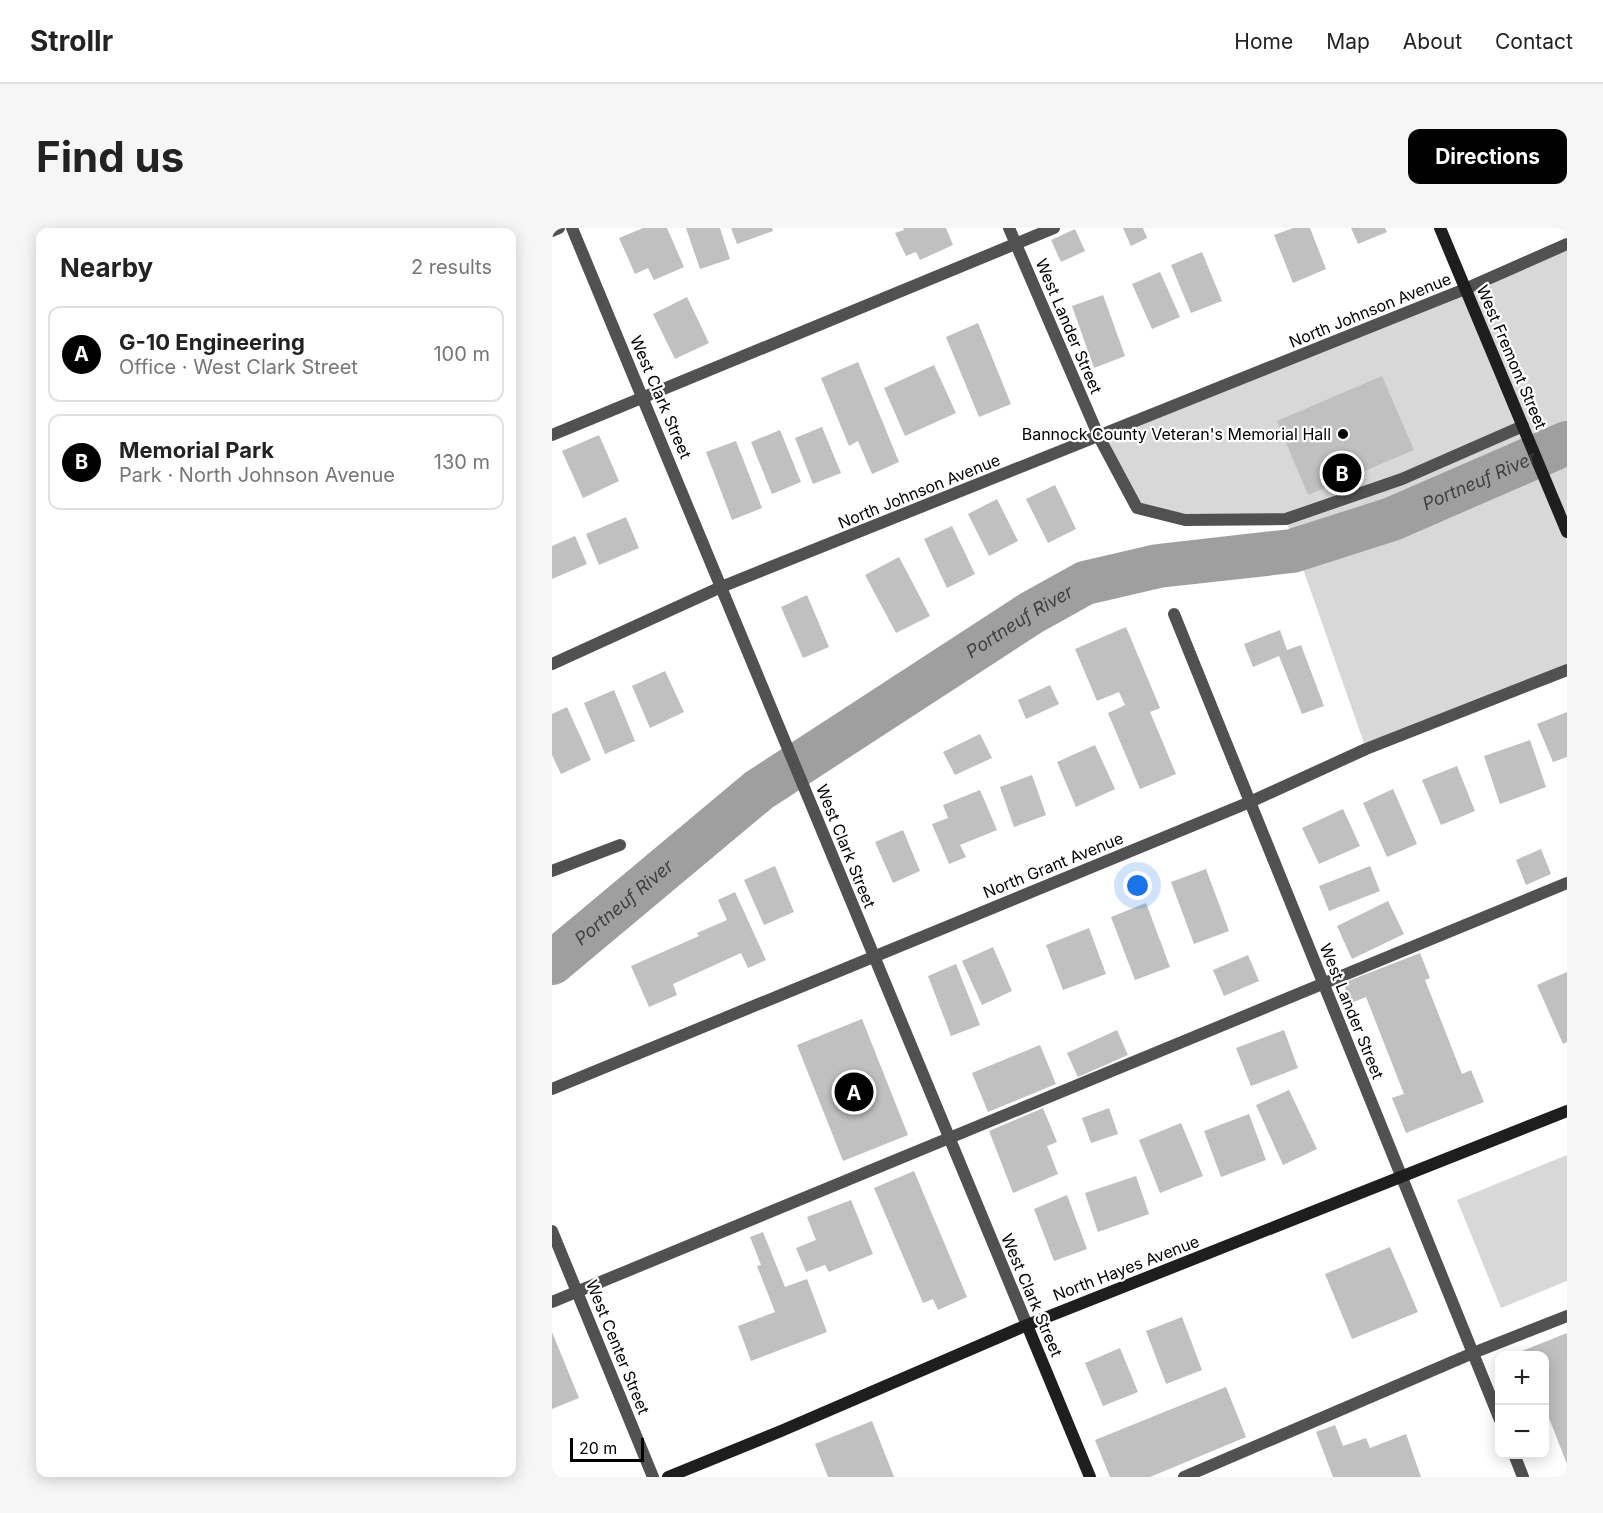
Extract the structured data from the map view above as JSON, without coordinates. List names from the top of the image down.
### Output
{
  "streets": {
    "street": [
      "North Johnson Avenue",
      "West Lander Street",
      "West Fremont Street",
      "West Clark Street",
      "North Grant Avenue",
      "North Hayes Avenue",
      "West Center Street"
    ]
  },
  "crossings": [
    ["North Johnson Avenue", "West Lander Street"],
    ["North Johnson Avenue", "West Fremont Street"],
    ["North Johnson Avenue", "West Clark Street"],
    ["West Lander Street", "West Fremont Street"],
    ["West Lander Street", "North Grant Avenue"],
    ["West Lander Street", "North Hayes Avenue"],
    ["West Clark Street", "North Grant Avenue"],
    ["West Clark Street", "North Hayes Avenue"]
  ],
  "water": ["Portneuf River"],
  "places": ["Bannock County Veteran's Memorial Hall"],
  "scale_bar": "20 m",
  "page": {
    "header": "Strollr",
    "nav": [
      "Home",
      "Map",
      "About",
      "Contact"
    ],
    "buttons": "Directions",
    "title": "Find us",
    "heading": ["Nearby", "2 results"],
    "list": [
      {
        "mark": "A",
        "name": "G-10 Engineering",
        "note": "Office · West Clark Street",
        "value": "100 m"
      },
      {
        "mark": "B",
        "name": "Memorial Park",
        "note": "Park · North Johnson Avenue",
        "value": "130 m"
      }
    ],
    "pins": ["B", "A"],
    "map_buttons": ["+", "−"],
    "scale": "20 m"
  }
}
